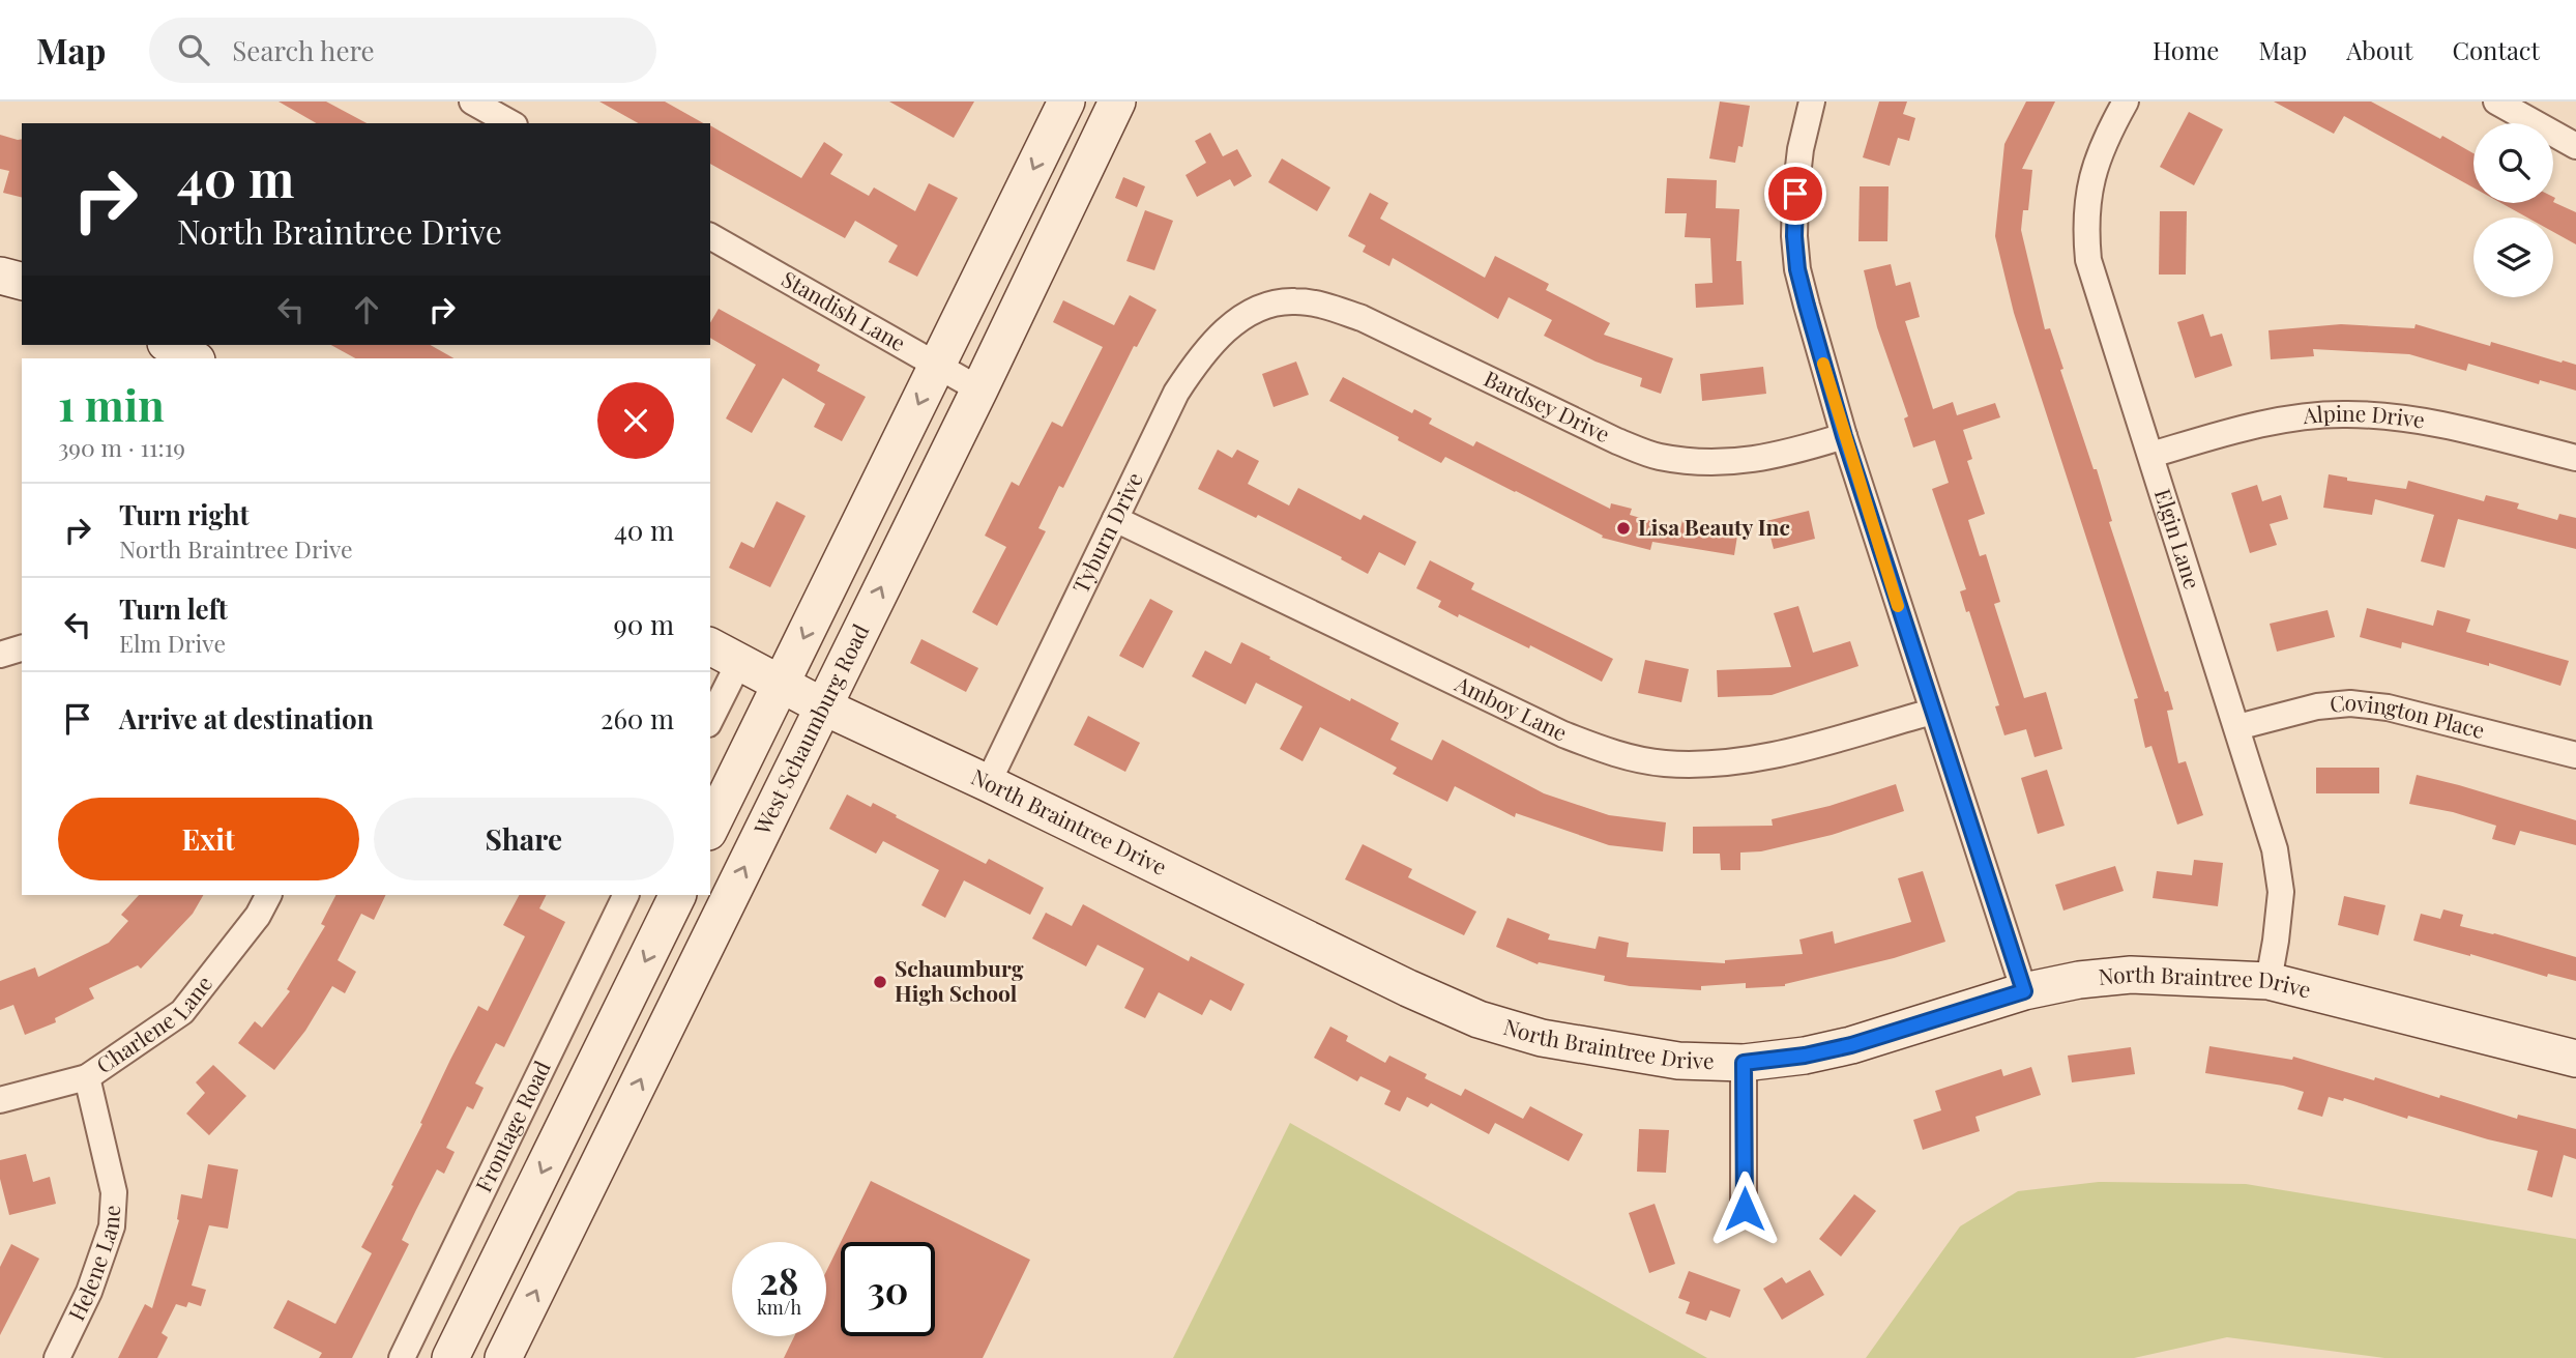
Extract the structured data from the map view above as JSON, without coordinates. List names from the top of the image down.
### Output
{
  "streets": {
    "main road": ["West Schaumburg Road", "North Braintree Drive"],
    "street": [
      "Standish Lane",
      "Bardsey Drive",
      "Alpine Drive",
      "Tyburn Drive",
      "Elgin Lane",
      "Amboy Lane",
      "Covington Place",
      "Charlene Lane",
      "Frontage Road",
      "Helene Lane"
    ]
  },
  "crossings": [
    ["Standish Lane", "West Schaumburg Road"],
    ["Bardsey Drive", "Tyburn Drive"],
    ["Alpine Drive", "Elgin Lane"],
    ["Tyburn Drive", "Amboy Lane"],
    ["Tyburn Drive", "North Braintree Drive"],
    ["Elgin Lane", "Covington Place"],
    ["Elgin Lane", "North Braintree Drive"],
    ["West Schaumburg Road", "North Braintree Drive"],
    ["Charlene Lane", "Helene Lane"]
  ],
  "places": ["Lisa Beauty Inc", "Schaumburg High School"],
  "page": {
    "header": "Map",
    "search": "Search here",
    "nav": [
      "Home",
      "Map",
      "About",
      "Contact"
    ],
    "turn": ["40 m", "North Braintree Drive"],
    "heading": ["1 min", "390 m · 11:19"],
    "list": [
      {
        "name": "Turn right",
        "note": "North Braintree Drive",
        "value": "40 m"
      },
      {
        "name": "Turn left",
        "note": "Elm Drive",
        "value": "90 m"
      },
      {
        "name": "Arrive at destination",
        "value": "260 m"
      }
    ],
    "buttons": ["Exit", "Share"],
    "speed": "28 km/h",
    "limit": "30"
  }
}
